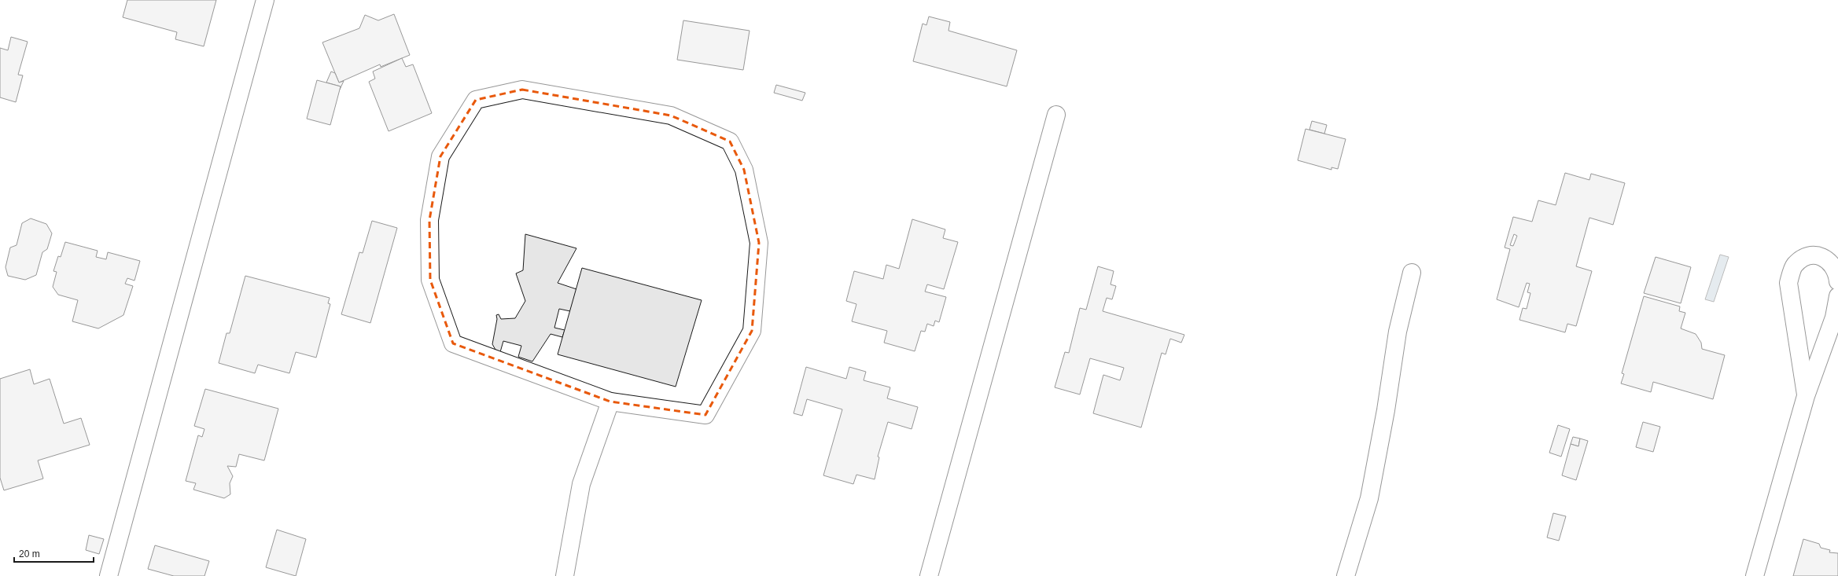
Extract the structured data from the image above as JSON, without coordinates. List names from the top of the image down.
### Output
{
  "scale_bar": "20 m"
}
